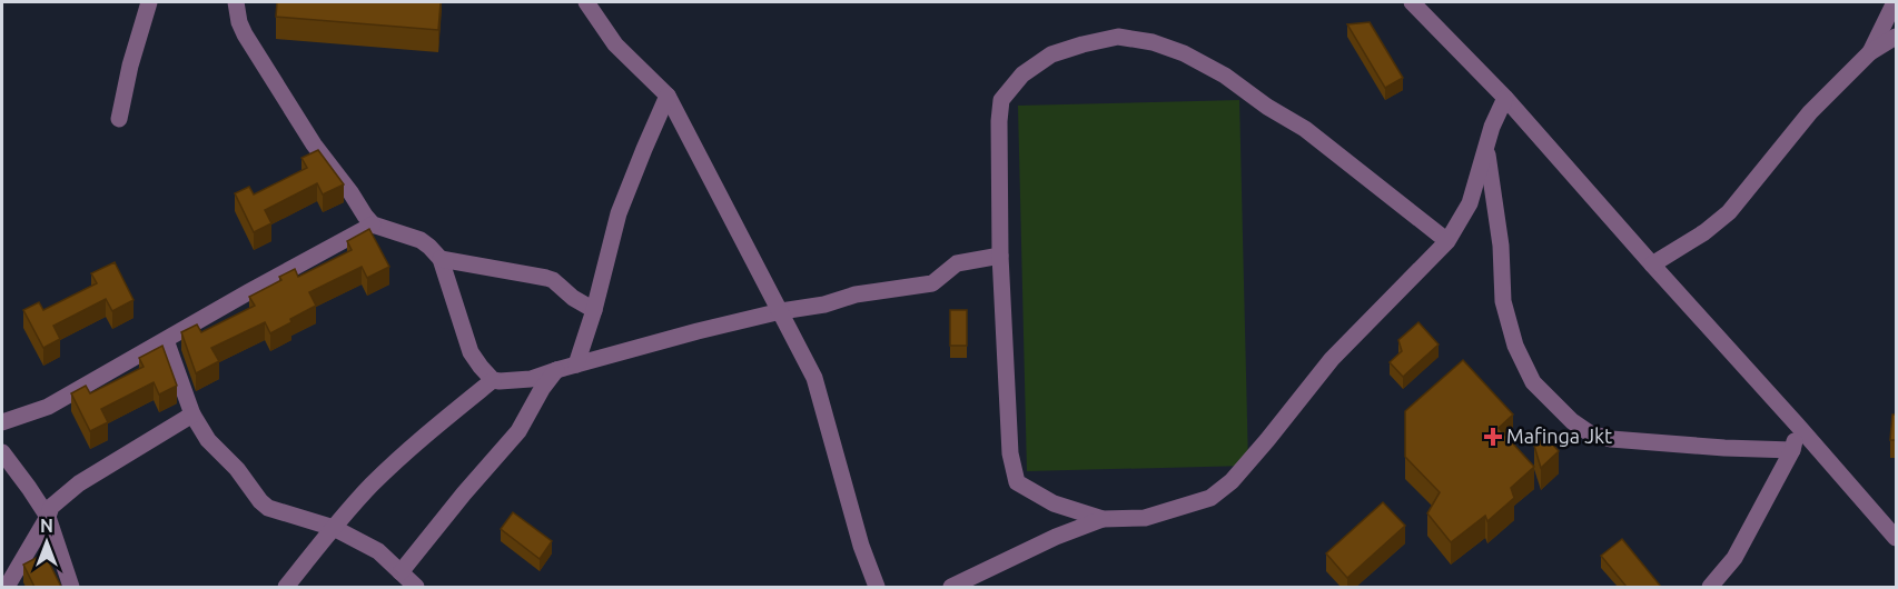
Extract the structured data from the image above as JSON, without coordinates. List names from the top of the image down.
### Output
{
  "places": {
    "health": ["Mafinga Jkt"]
  },
  "north": "top"
}
